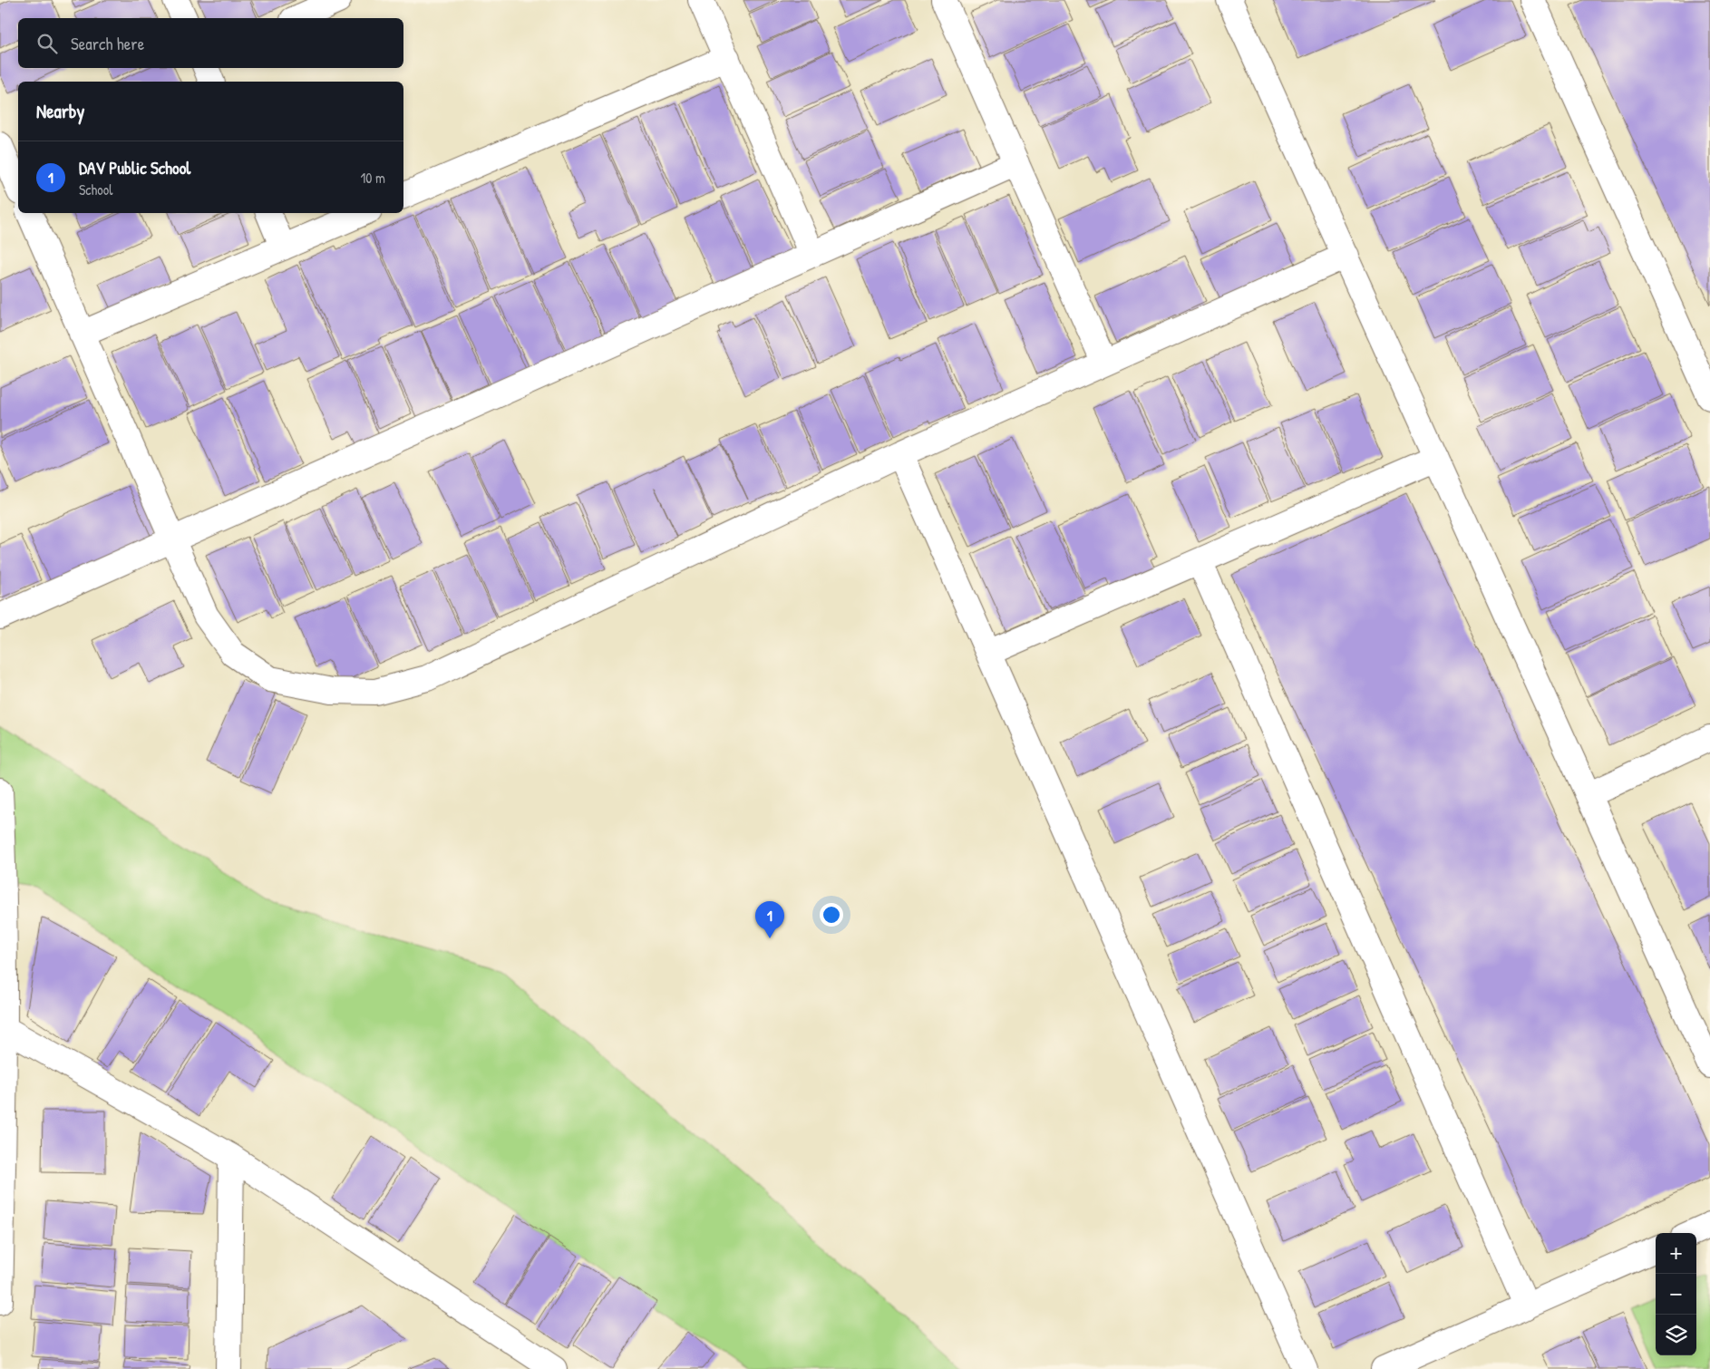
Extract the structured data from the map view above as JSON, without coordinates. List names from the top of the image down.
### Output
{
  "page": {
    "search": "Search here",
    "heading": "Nearby",
    "list": [
      {
        "mark": "1",
        "name": "DAV Public School",
        "note": "School",
        "value": "10 m"
      }
    ],
    "pins": "1",
    "map_buttons": ["+", "−"]
  }
}
